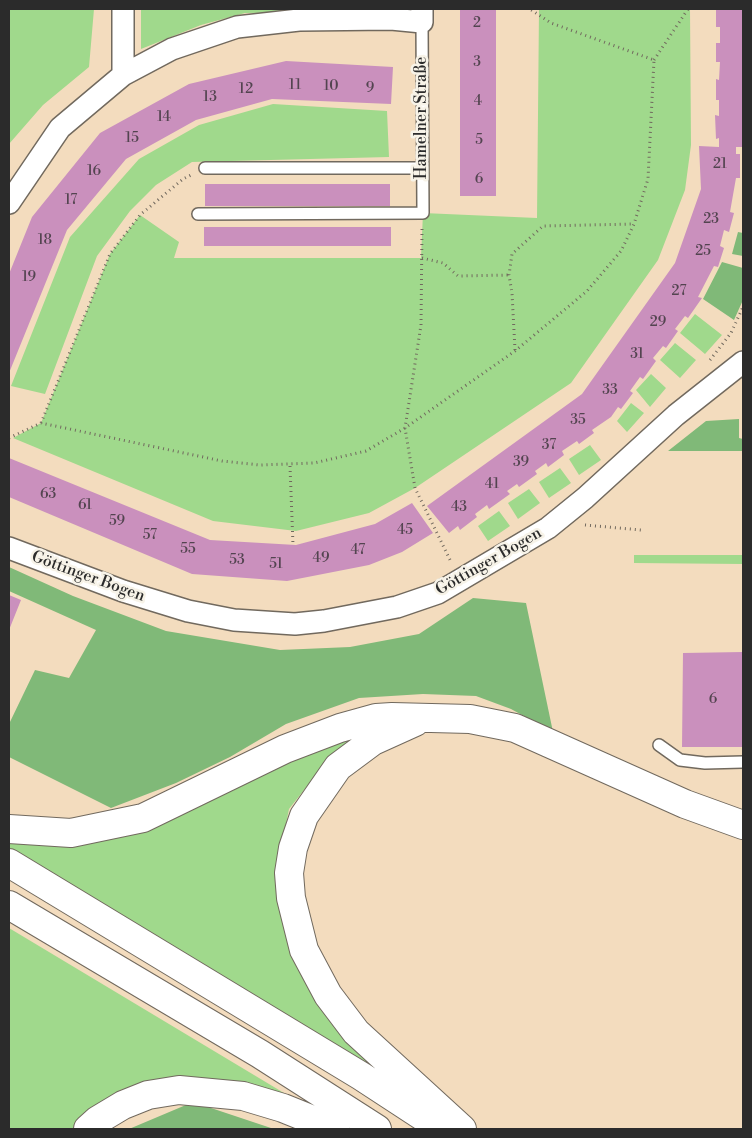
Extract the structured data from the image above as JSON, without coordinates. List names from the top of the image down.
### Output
{
  "streets": {
    "street": ["Hamelner Straße", "Göttinger Bogen"]
  },
  "house_numbers": [
    "2",
    "3",
    "11",
    "10",
    "9",
    "12",
    "13",
    "4",
    "14",
    "15",
    "5",
    "21",
    "16",
    "6",
    "17",
    "23",
    "18",
    "25",
    "19",
    "27",
    "29",
    "31",
    "33",
    "35",
    "37",
    "39",
    "41",
    "63",
    "61",
    "43",
    "59",
    "45",
    "57",
    "55",
    "47",
    "49",
    "53",
    "51",
    "6"
  ]
}
